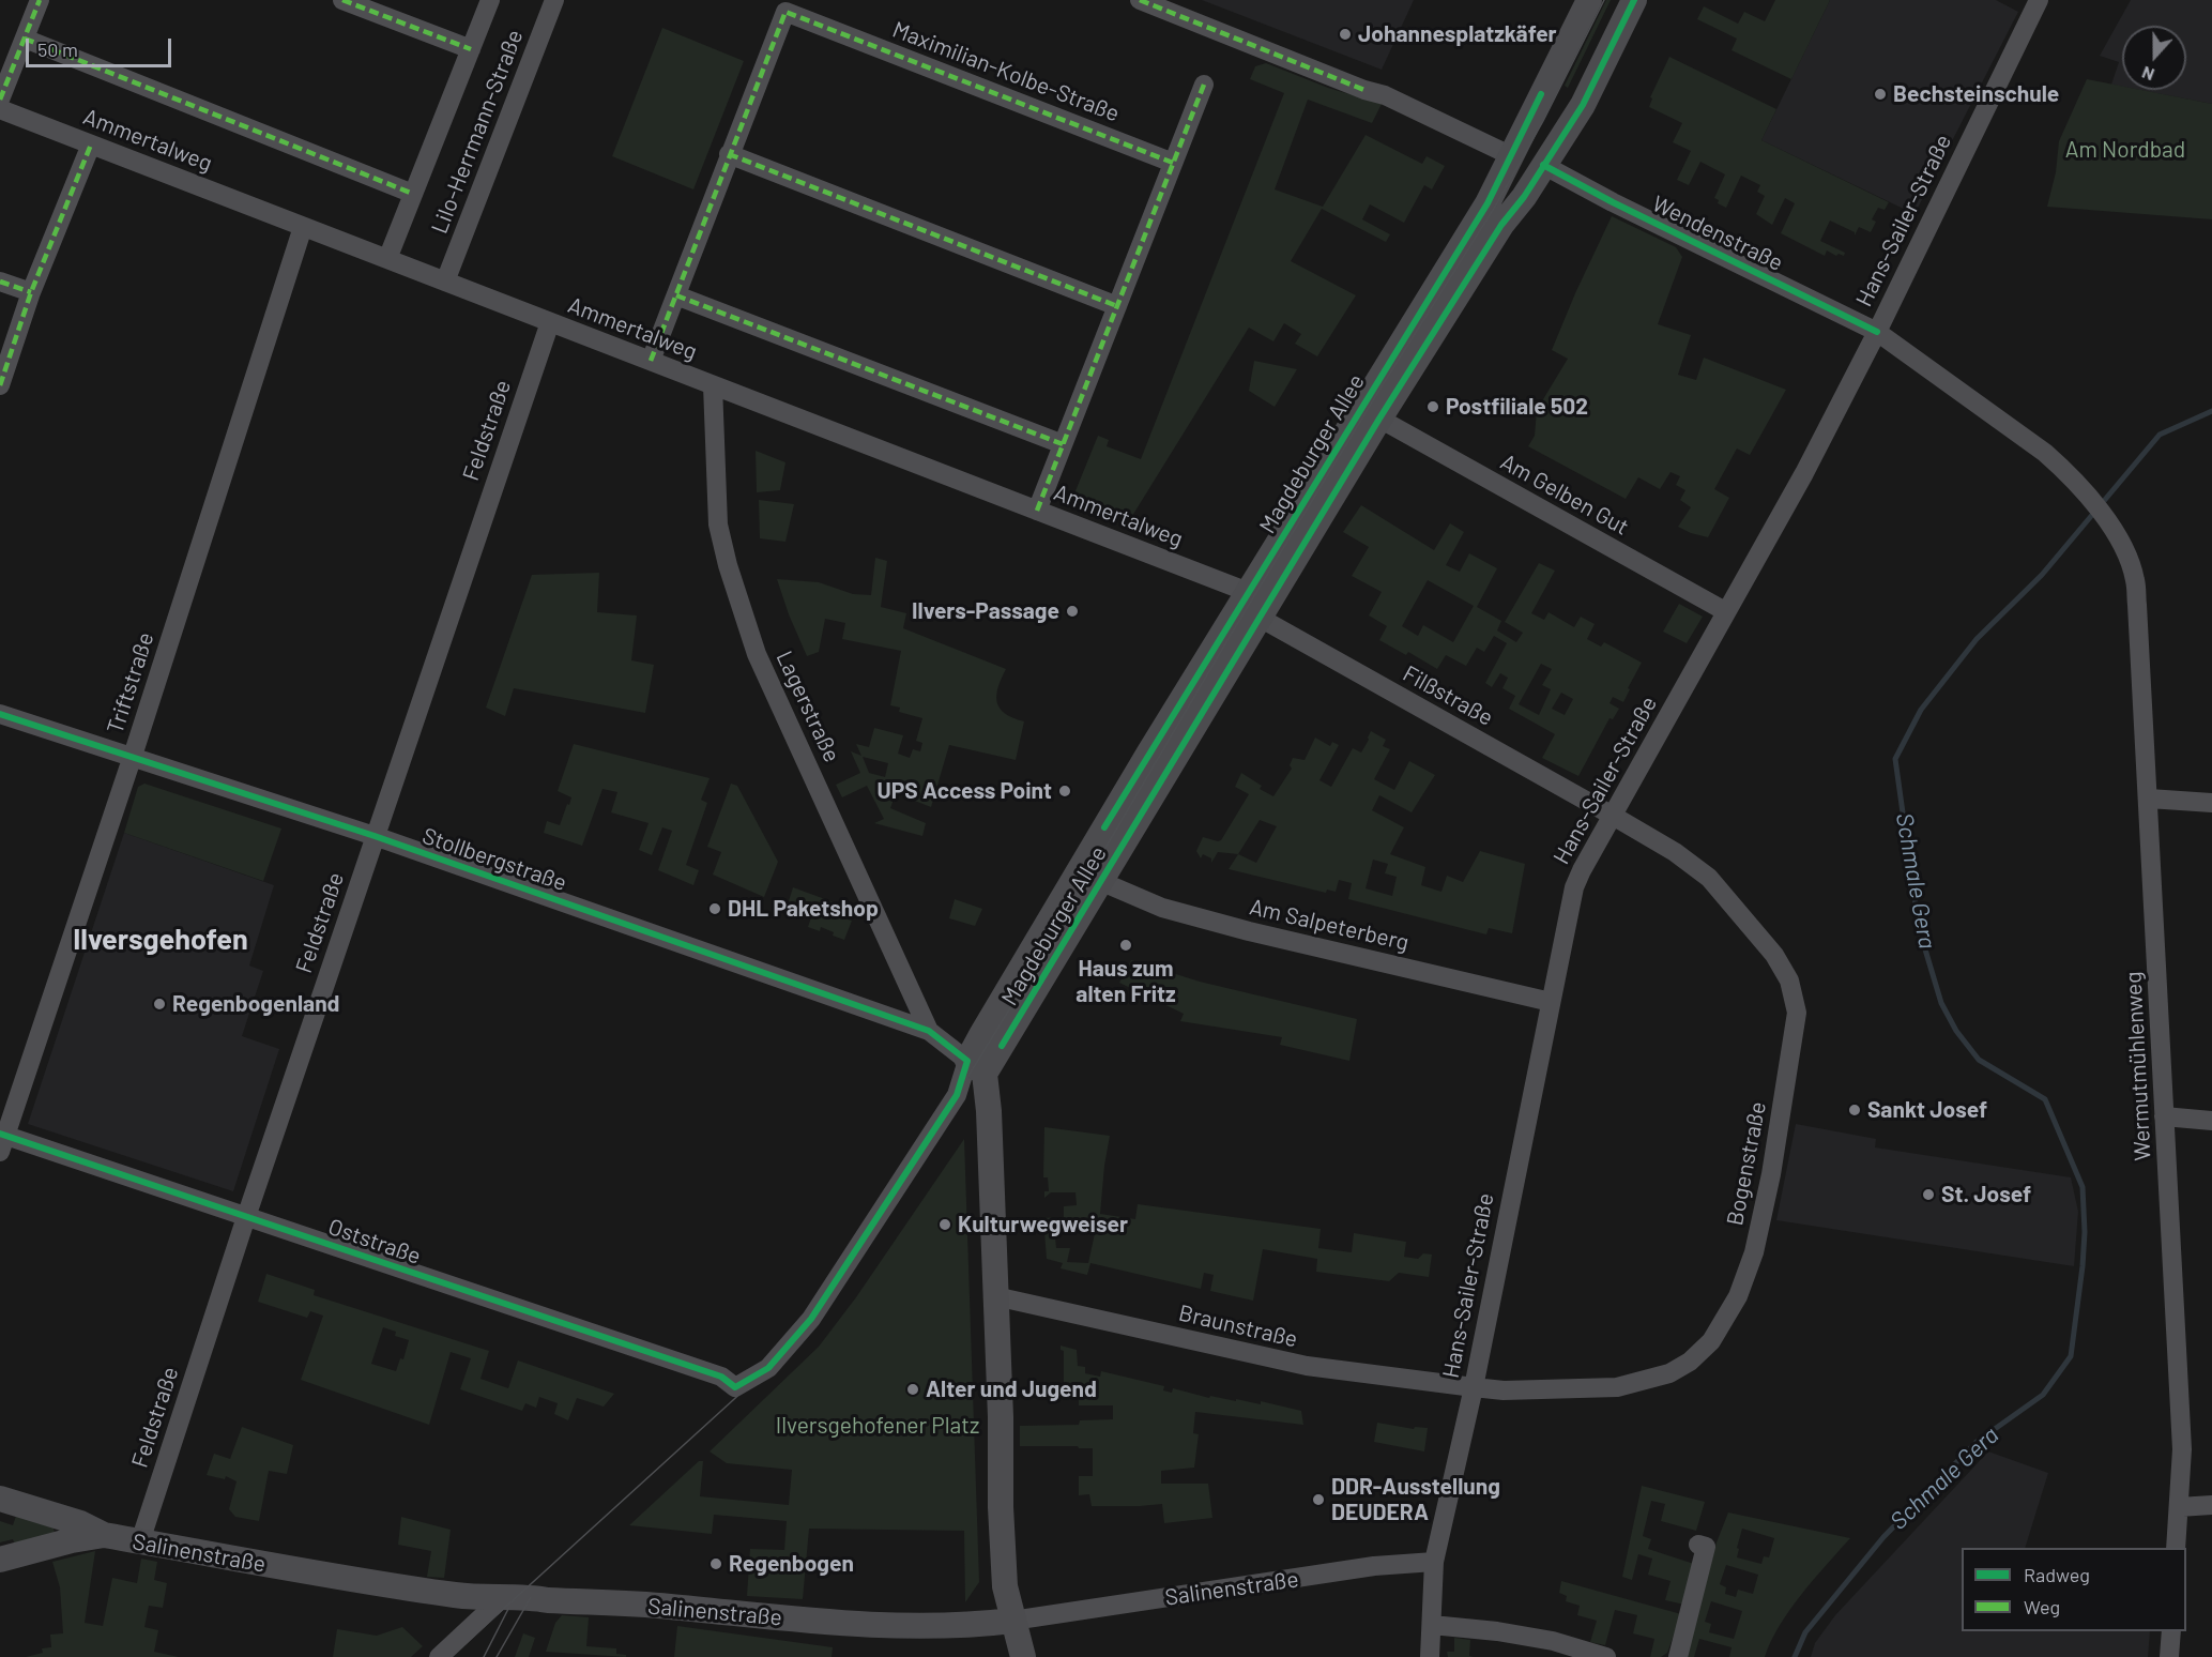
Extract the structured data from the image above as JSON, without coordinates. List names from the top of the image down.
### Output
{
  "streets": {
    "main road": ["Magdeburger Allee", "Salinenstraße"],
    "street": [
      "Maximilian-Kolbe-Straße",
      "Lilo-Herrmann-Straße",
      "Ammertalweg",
      "Hans-Sailer-Straße",
      "Wendenstraße",
      "Feldstraße",
      "Am Gelben Gut",
      "Triftstraße",
      "Filßstraße",
      "Lagerstraße",
      "Stollbergstraße",
      "Am Salpeterberg",
      "Wermutmühlenweg",
      "Bogenstraße",
      "Oststraße",
      "Braunstraße"
    ]
  },
  "crossings": [
    ["Maximilian-Kolbe-Straße", "Ammertalweg"],
    ["Lilo-Herrmann-Straße", "Ammertalweg"],
    ["Ammertalweg", "Feldstraße"],
    ["Ammertalweg", "Magdeburger Allee"],
    ["Ammertalweg", "Triftstraße"],
    ["Ammertalweg", "Lagerstraße"],
    ["Hans-Sailer-Straße", "Wendenstraße"],
    ["Hans-Sailer-Straße", "Am Gelben Gut"],
    ["Hans-Sailer-Straße", "Filßstraße"],
    ["Hans-Sailer-Straße", "Am Salpeterberg"],
    ["Hans-Sailer-Straße", "Bogenstraße"],
    ["Hans-Sailer-Straße", "Braunstraße"],
    ["Hans-Sailer-Straße", "Salinenstraße"],
    ["Wendenstraße", "Magdeburger Allee"],
    ["Wendenstraße", "Wermutmühlenweg"],
    ["Feldstraße", "Stollbergstraße"],
    ["Feldstraße", "Oststraße"],
    ["Feldstraße", "Salinenstraße"],
    ["Magdeburger Allee", "Am Gelben Gut"],
    ["Magdeburger Allee", "Filßstraße"],
    ["Magdeburger Allee", "Stollbergstraße"],
    ["Magdeburger Allee", "Am Salpeterberg"],
    ["Magdeburger Allee", "Oststraße"],
    ["Triftstraße", "Stollbergstraße"],
    ["Triftstraße", "Oststraße"],
    ["Filßstraße", "Bogenstraße"],
    ["Lagerstraße", "Stollbergstraße"],
    ["Bogenstraße", "Braunstraße"]
  ],
  "districts": ["Ilversgehofen"],
  "water": ["Schmale Gera"],
  "parks": ["Am Nordbad", "Ilversgehofener Platz"],
  "places": [
    "Johannesplatzkäfer",
    "Bechsteinschule",
    "Postfiliale 502",
    "Ilvers-Passage",
    "UPS Access Point",
    "DHL Paketshop",
    "Haus zum alten Fritz",
    "Regenbogenland",
    "Sankt Josef",
    "St. Josef",
    "Kulturwegweiser",
    "Alter und Jugend",
    "DDR-Ausstellung DEUDERA",
    "Regenbogen"
  ],
  "legend": ["Radweg", "Weg"],
  "scale_bar": "50 m",
  "north": "bottom"
}
